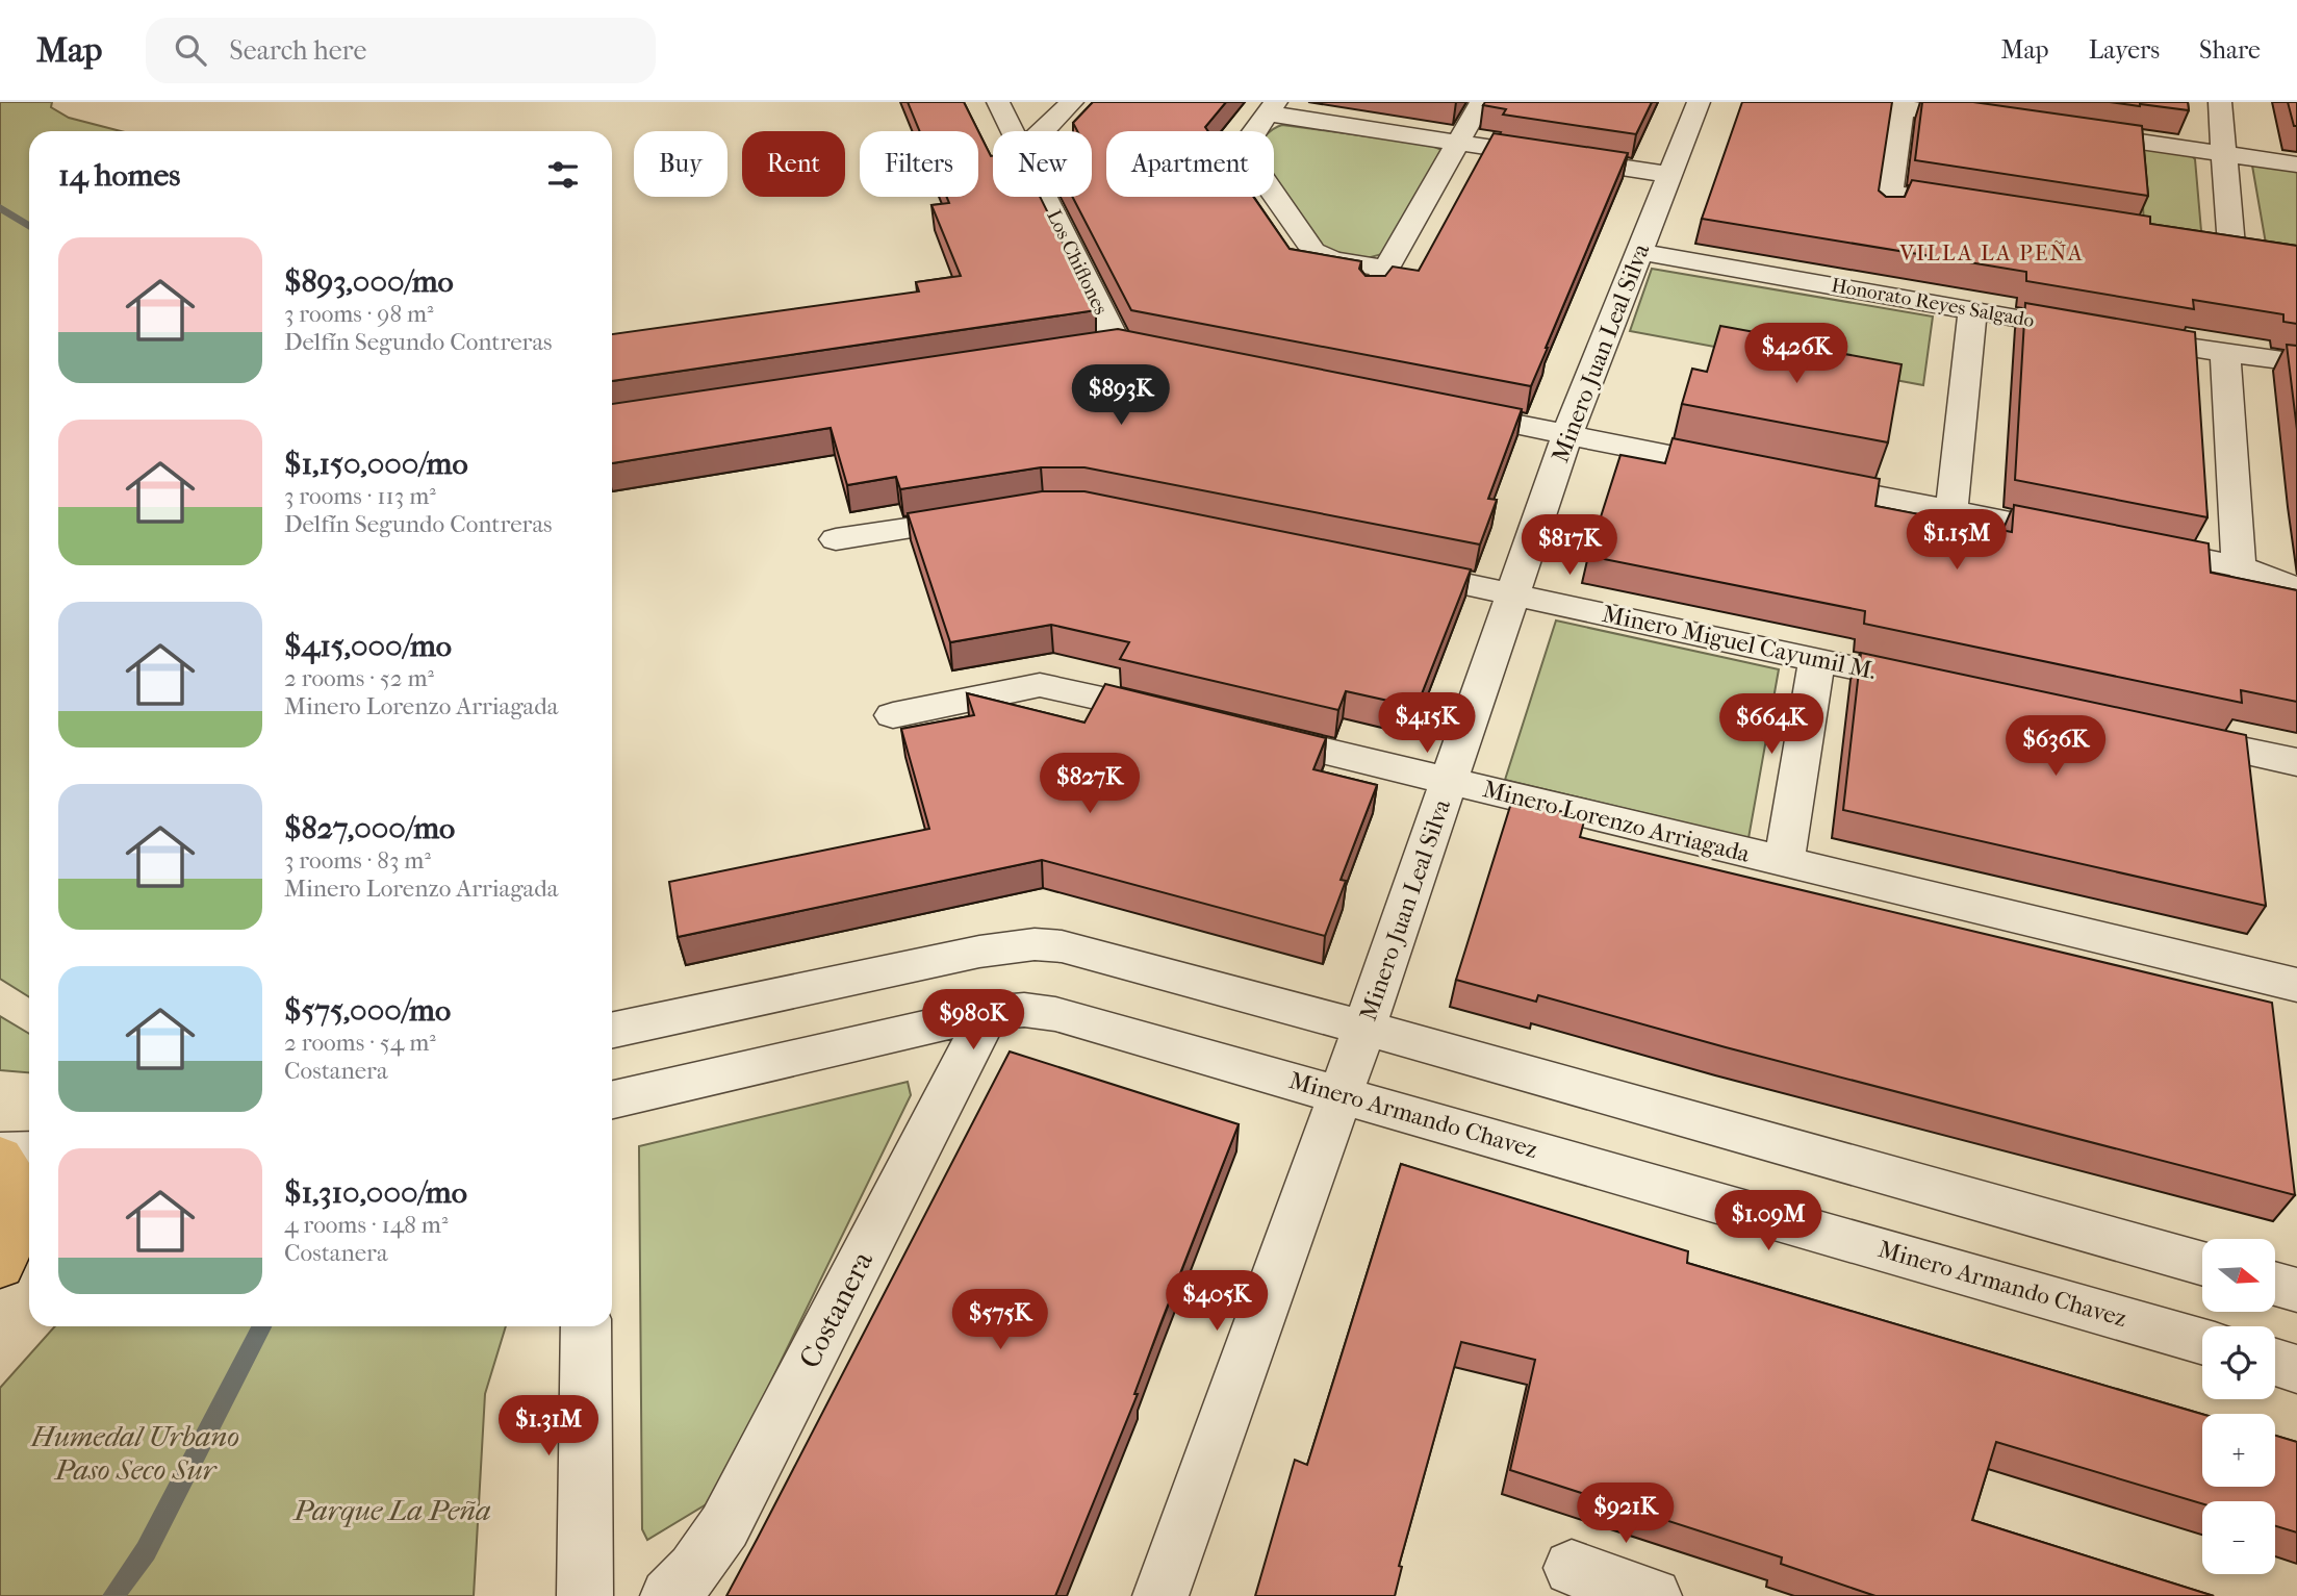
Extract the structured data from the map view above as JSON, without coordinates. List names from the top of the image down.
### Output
{
  "streets": {
    "street": [
      "Los Chiflones",
      "Honorato Reyes Salgado",
      "Minero Juan Leal Silva",
      "Minero Miguel Cayumil M.",
      "Minero Lorenzo Arriagada",
      "Minero Armando Chavez",
      "Costanera"
    ]
  },
  "crossings": [
    ["Honorato Reyes Salgado", "Minero Juan Leal Silva"],
    ["Minero Juan Leal Silva", "Minero Miguel Cayumil M."],
    ["Minero Juan Leal Silva", "Minero Lorenzo Arriagada"],
    ["Minero Juan Leal Silva", "Minero Armando Chavez"],
    ["Minero Armando Chavez", "Costanera"]
  ],
  "districts": ["VILLA LA PEÑA"],
  "parks": ["Humedal Urbano Paso Seco Sur", "Parque La Peña"],
  "north": "right",
  "page": {
    "header": "Map",
    "search": "Search here",
    "nav": ["Map", "Layers", "Share"],
    "chip": [
      "Buy",
      "Rent",
      "Filters",
      "New",
      "Apartment"
    ],
    "heading": "14 homes",
    "list": [
      {
        "name": "$893,000/mo",
        "note": "3 rooms · 98 m² · Delfín Segundo Contreras"
      },
      {
        "name": "$1,150,000/mo",
        "note": "3 rooms · 113 m² · Delfín Segundo Contreras"
      },
      {
        "name": "$415,000/mo",
        "note": "2 rooms · 52 m² · Minero Lorenzo Arriagada"
      },
      {
        "name": "$827,000/mo",
        "note": "3 rooms · 83 m² · Minero Lorenzo Arriagada"
      },
      {
        "name": "$575,000/mo",
        "note": "2 rooms · 54 m² · Costanera"
      },
      {
        "name": "$1,310,000/mo",
        "note": "4 rooms · 148 m² · Costanera"
      }
    ],
    "price": [
      "$426K",
      "$893K",
      "$1.15M",
      "$817K",
      "$415K",
      "$664K",
      "$636K",
      "$827K",
      "$980K",
      "$1.09M",
      "$405K",
      "$575K",
      "$1.31M",
      "$921K"
    ],
    "map_buttons": ["+", "−"]
  }
}
